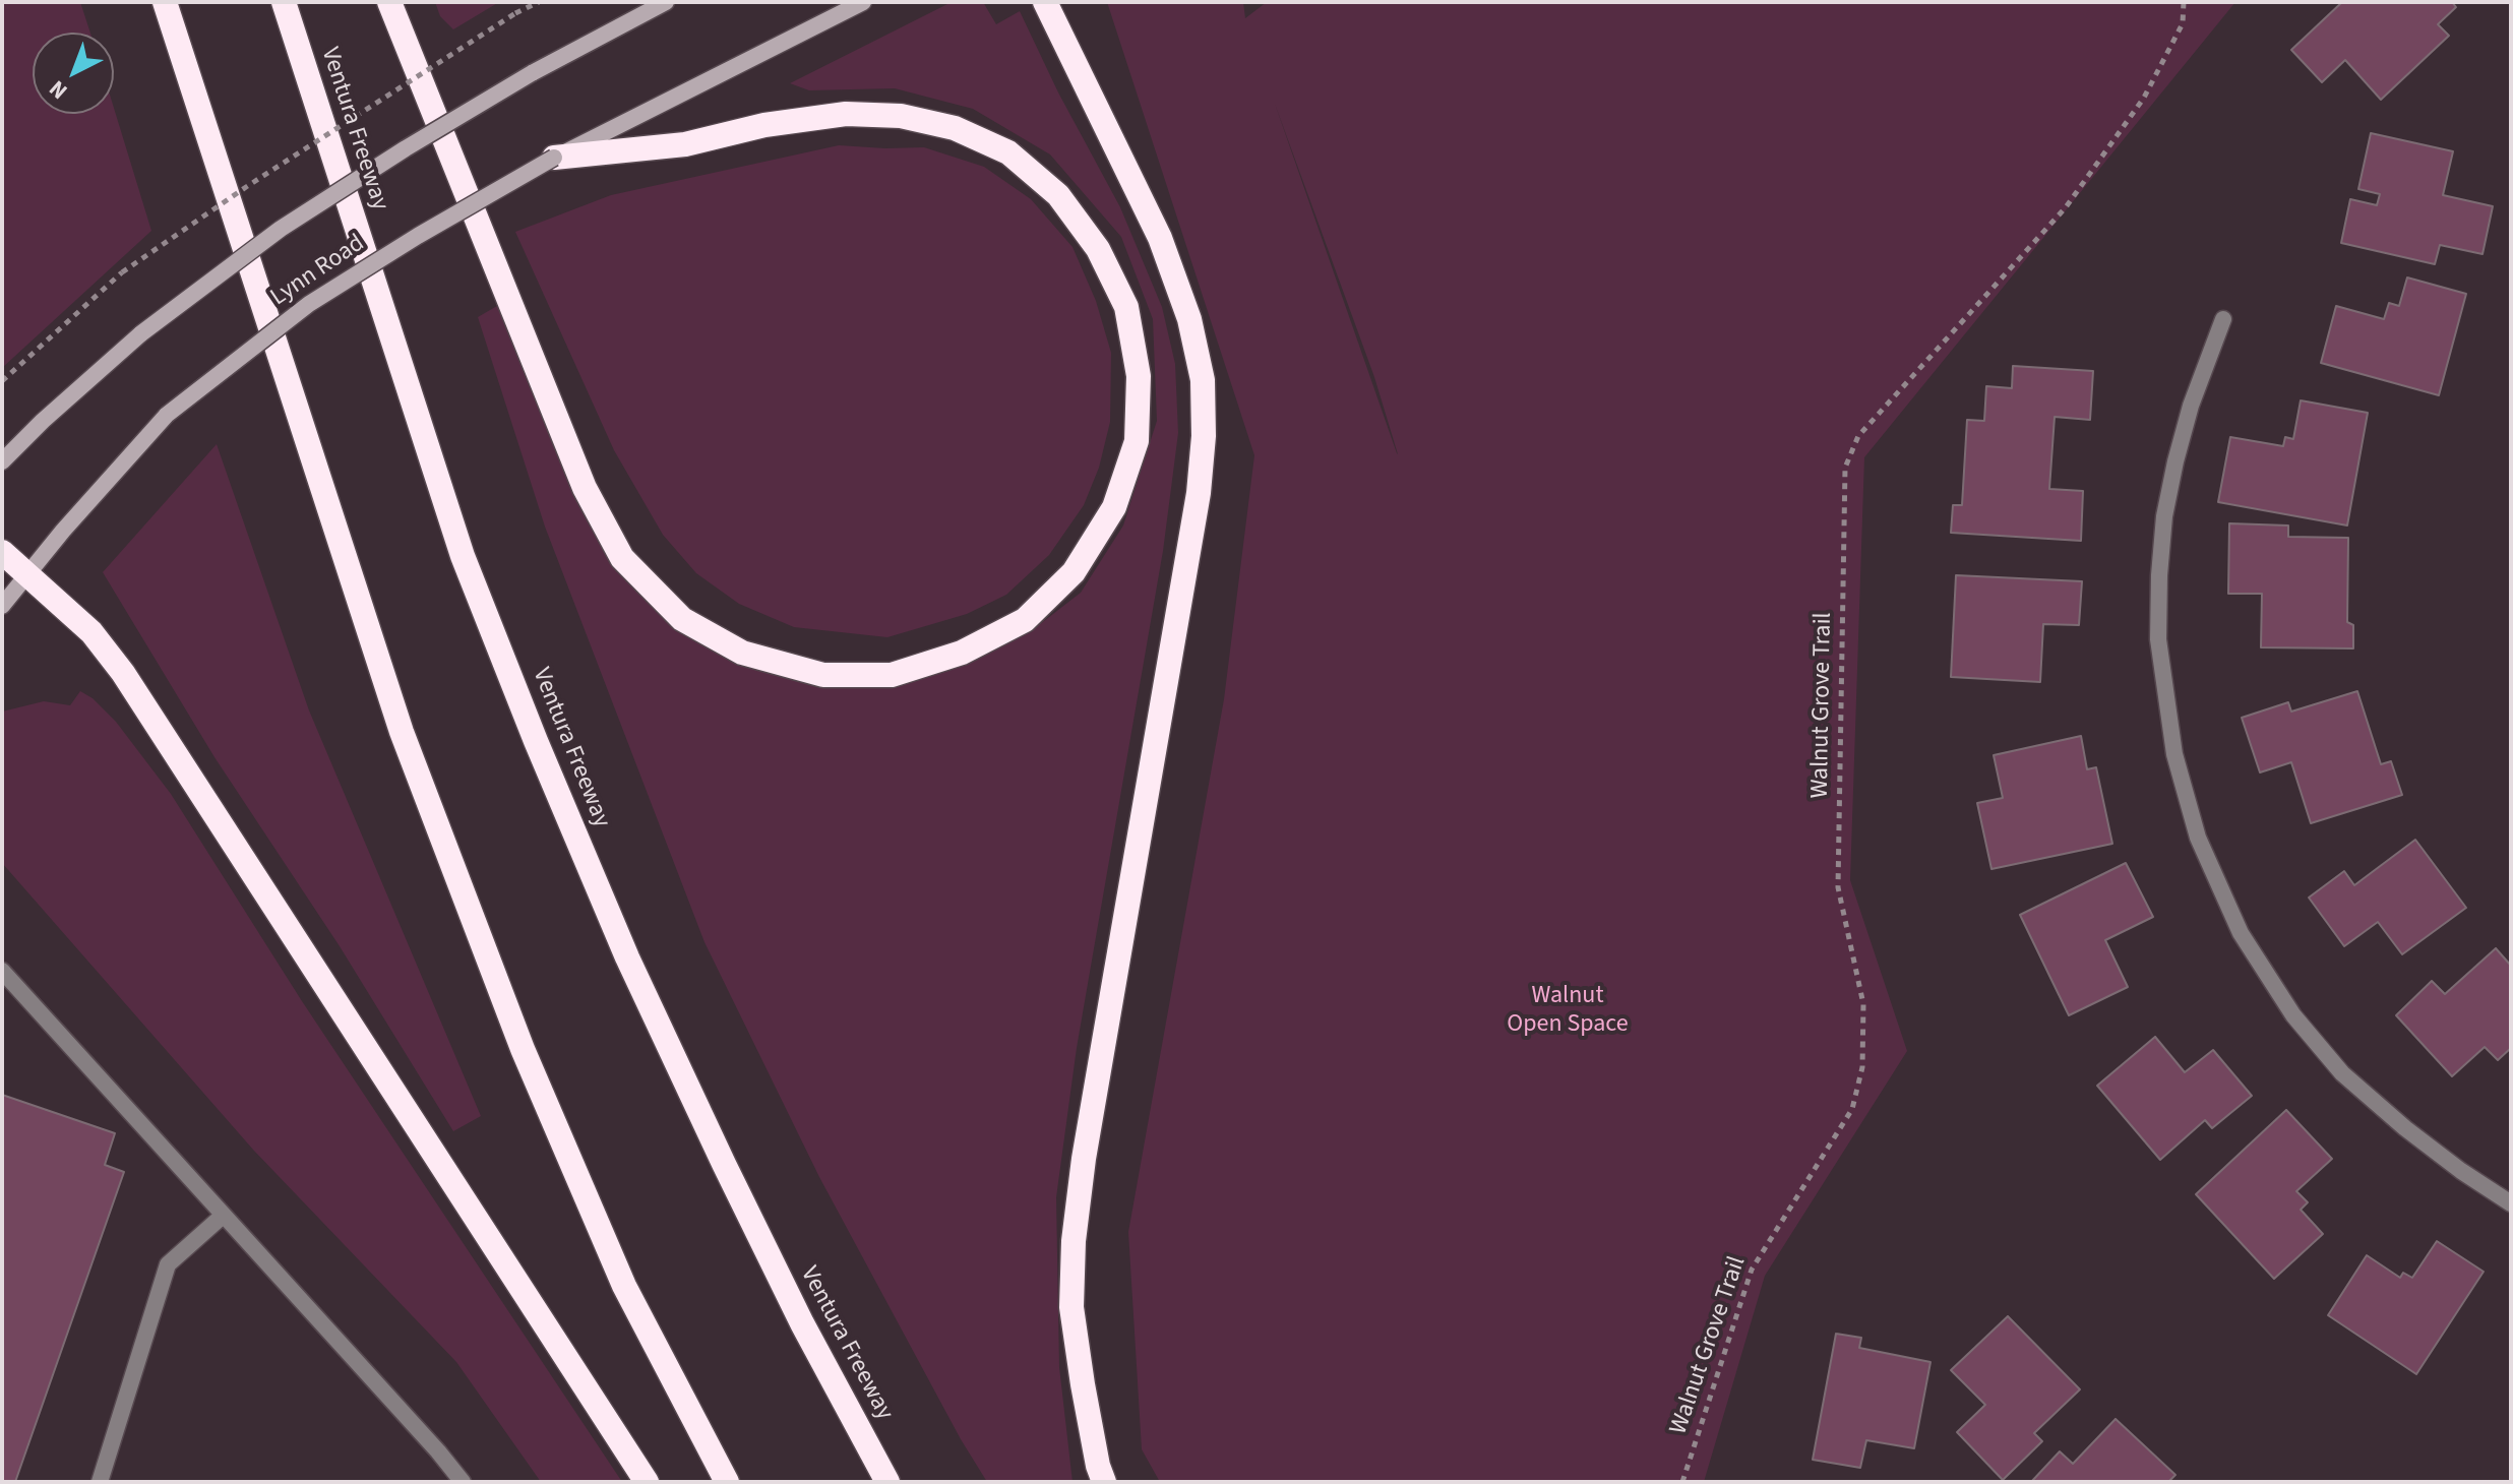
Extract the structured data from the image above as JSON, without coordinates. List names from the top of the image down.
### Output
{
  "streets": {
    "highway": ["Ventura Freeway"],
    "main road": ["Lynn Road"],
    "path": ["Walnut Grove Trail"]
  },
  "parks": ["Walnut Open Space"],
  "north": "bottom left"
}
